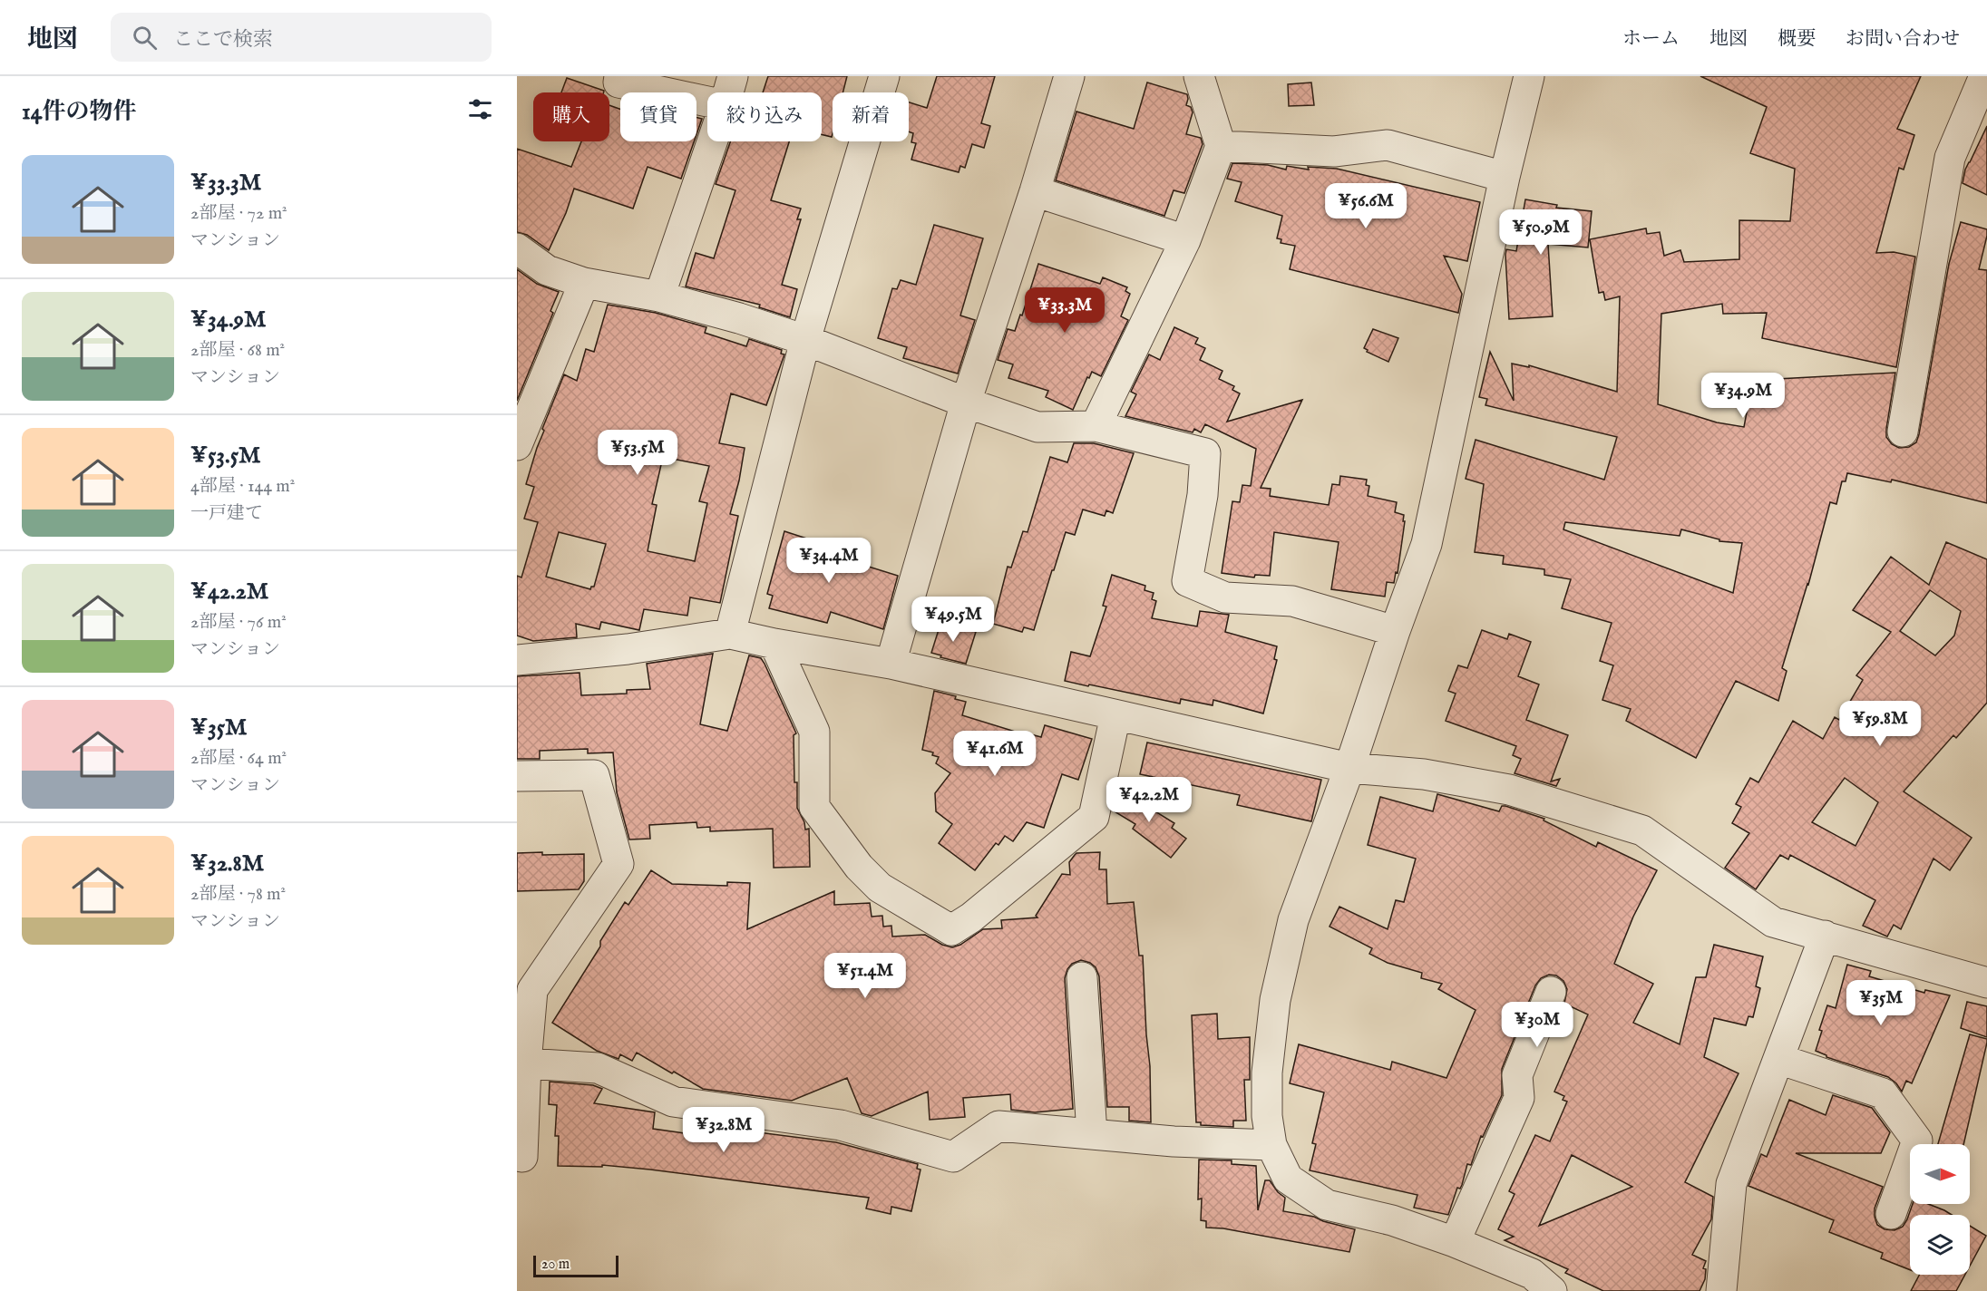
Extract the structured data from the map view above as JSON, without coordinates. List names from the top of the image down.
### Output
{
  "scale_bar": "20 m",
  "north": "right",
  "page": {
    "header": "地図",
    "search": "ここで検索",
    "nav": [
      "ホーム",
      "地図",
      "概要",
      "お問い合わせ"
    ],
    "heading": "14件の物件",
    "chip": [
      "購入",
      "賃貸",
      "絞り込み",
      "新着"
    ],
    "list": [
      {
        "name": "¥33.3M",
        "note": "2部屋 · 72 m² · マンション"
      },
      {
        "name": "¥34.9M",
        "note": "2部屋 · 68 m² · マンション"
      },
      {
        "name": "¥53.5M",
        "note": "4部屋 · 144 m² · 一戸建て"
      },
      {
        "name": "¥42.2M",
        "note": "2部屋 · 76 m² · マンション"
      },
      {
        "name": "¥35M",
        "note": "2部屋 · 64 m² · マンション"
      },
      {
        "name": "¥32.8M",
        "note": "2部屋 · 78 m² · マンション"
      }
    ],
    "price": [
      "¥56.6M",
      "¥50.9M",
      "¥33.3M",
      "¥34.9M",
      "¥53.5M",
      "¥34.4M",
      "¥49.5M",
      "¥59.8M",
      "¥41.6M",
      "¥42.2M",
      "¥51.4M",
      "¥35M",
      "¥30M",
      "¥32.8M"
    ],
    "scale": "20 m"
  }
}
